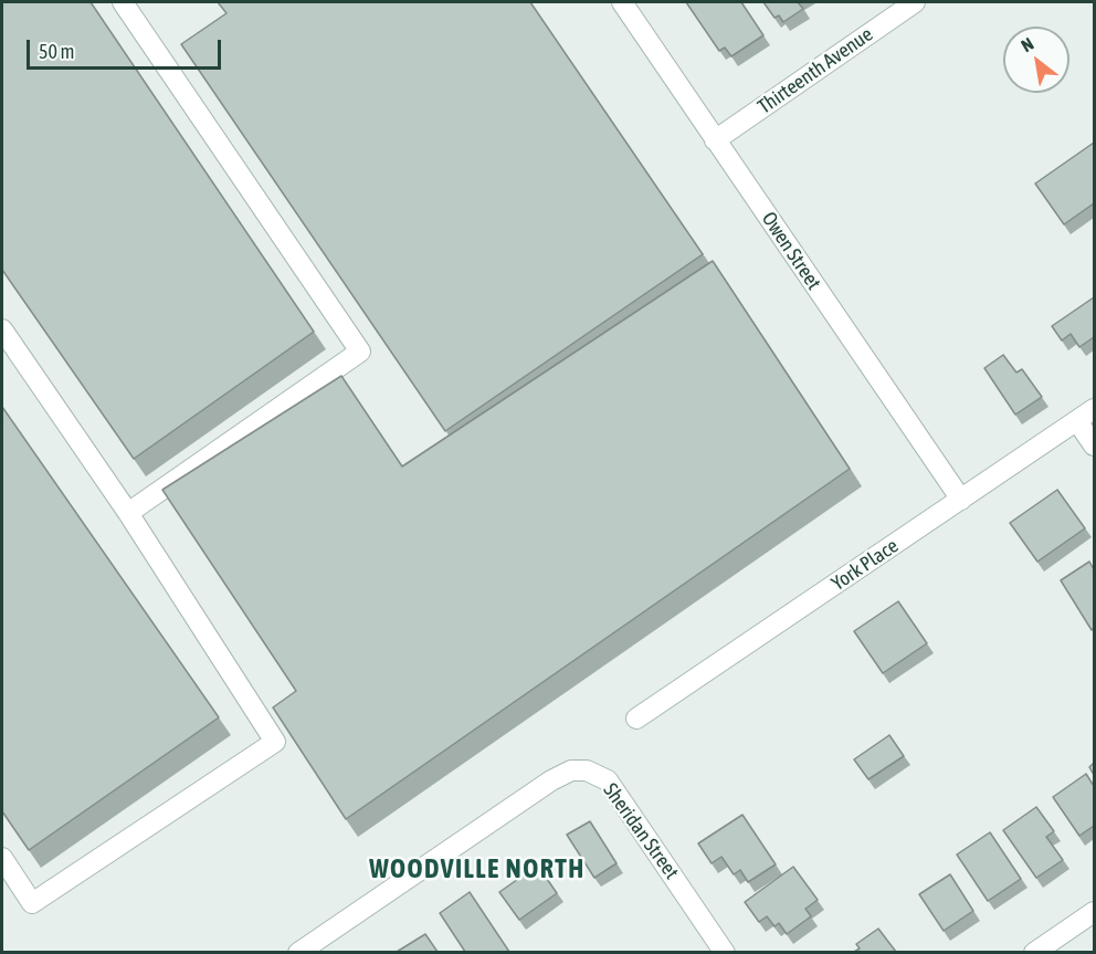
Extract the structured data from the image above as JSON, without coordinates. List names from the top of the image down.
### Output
{
  "streets": {
    "street": [
      "Thirteenth Avenue",
      "Owen Street",
      "York Place",
      "Sheridan Street"
    ]
  },
  "crossings": [
    ["Thirteenth Avenue", "Owen Street"],
    ["Owen Street", "York Place"]
  ],
  "districts": ["WOODVILLE NORTH"],
  "scale_bar": "50 m",
  "north": "top left"
}
